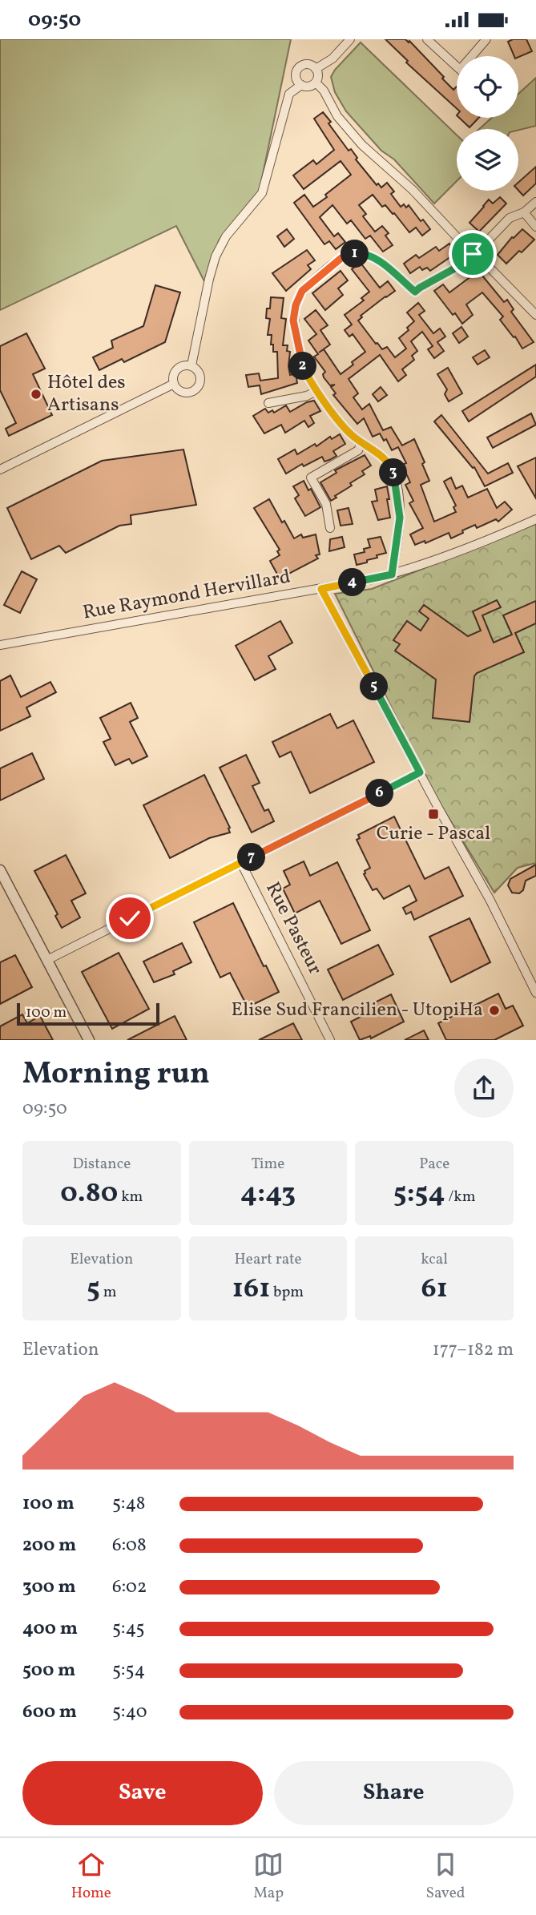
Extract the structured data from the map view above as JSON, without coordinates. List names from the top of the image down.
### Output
{
  "streets": {
    "street": ["Rue Raymond Hervillard", "Rue Pasteur"]
  },
  "places": {
    "other": ["Hôtel des Artisans", "Elise Sud Francilien - UtopiHa"],
    "transit": ["Curie - Pascal"]
  },
  "scale_bar": "100 m",
  "page": {
    "status": "09:50",
    "pins": [
      "1",
      "2",
      "3",
      "4",
      "5",
      "6",
      "7"
    ],
    "scale": "100 m",
    "heading": ["Morning run", "09:50"],
    "stats": [
      ["Distance", "0.80 km"],
      ["Time", "4:43"],
      ["Pace", "5:54 /km"],
      ["Elevation", "5 m"],
      ["Heart rate", "161 bpm"],
      ["kcal", "61"]
    ],
    "chart": ["Elevation", "177–182 m"],
    "list": [
      {
        "name": "100 m",
        "note": "5:48"
      },
      {
        "name": "200 m",
        "note": "6:08"
      },
      {
        "name": "300 m",
        "note": "6:02"
      },
      {
        "name": "400 m",
        "note": "5:45"
      },
      {
        "name": "500 m",
        "note": "5:54"
      },
      {
        "name": "600 m",
        "note": "5:40"
      }
    ],
    "buttons": ["Save", "Share"],
    "tabs": ["Home", "Map", "Saved"]
  }
}
